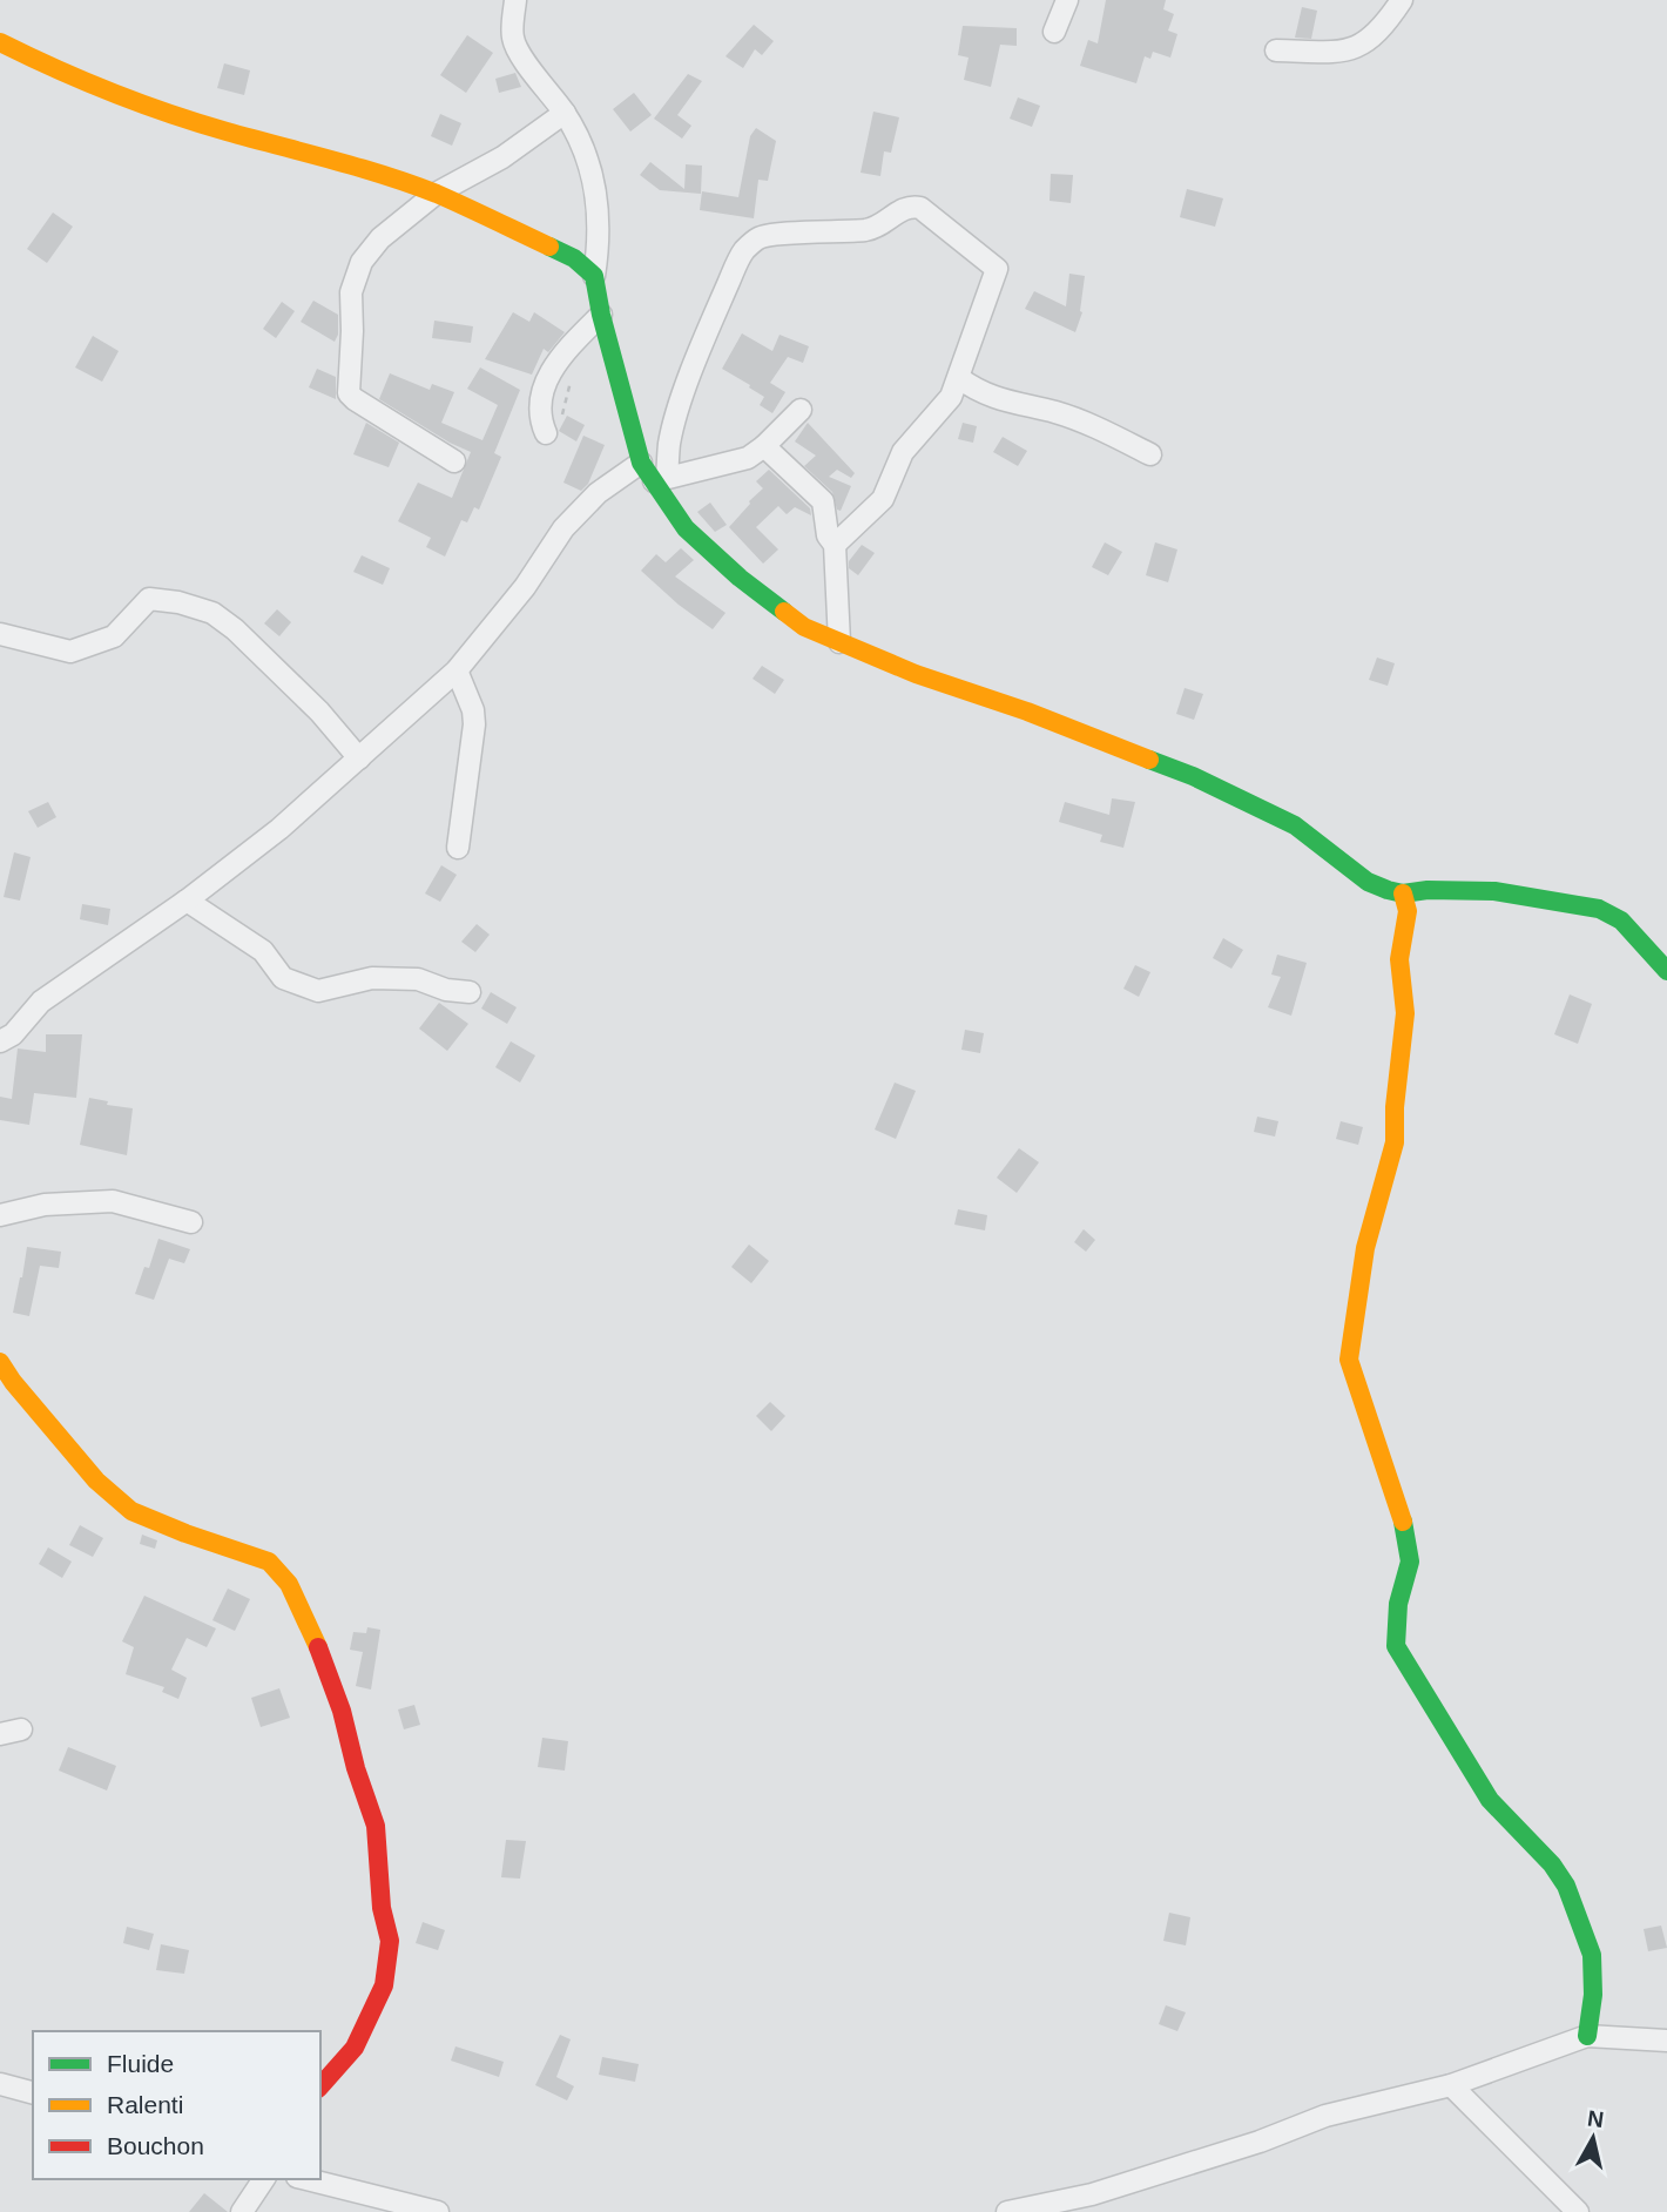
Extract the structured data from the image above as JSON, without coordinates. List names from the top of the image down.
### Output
{
  "legend": ["Fluide", "Ralenti", "Bouchon"],
  "north": "top"
}
